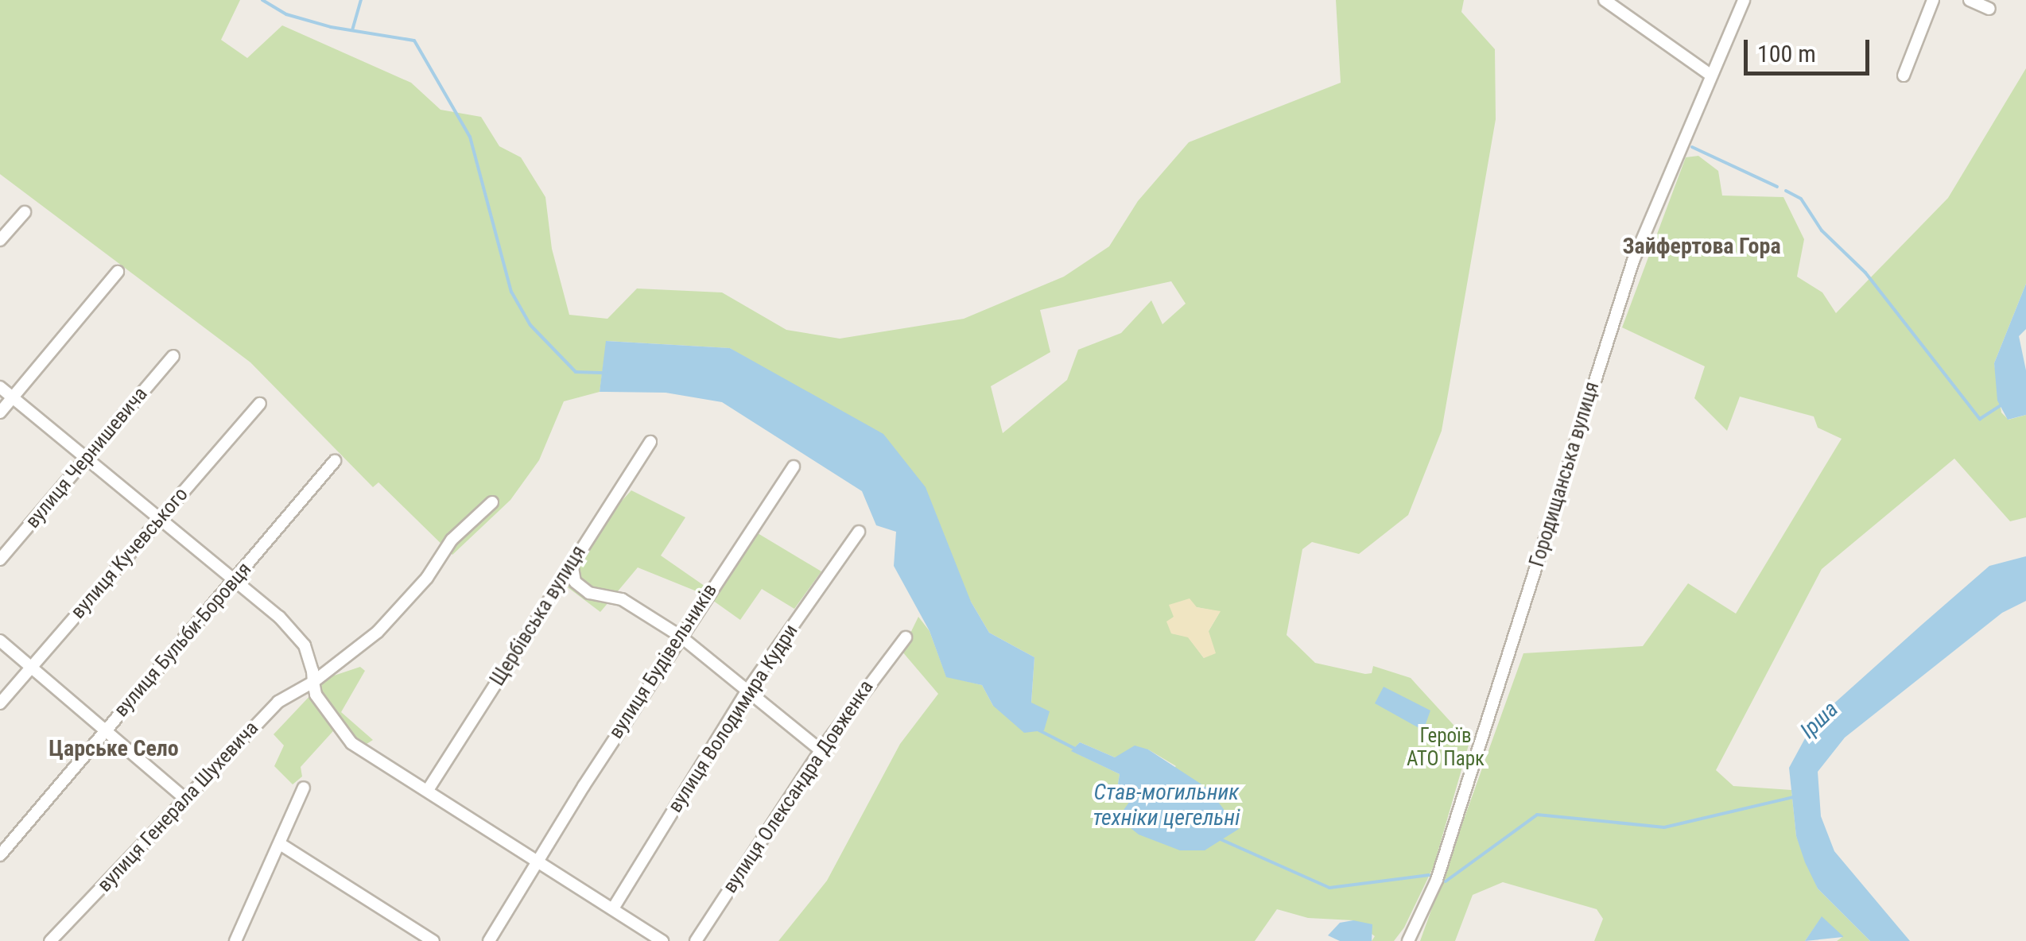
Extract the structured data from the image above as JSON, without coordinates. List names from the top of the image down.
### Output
{
  "streets": {
    "street": [
      "вулиця Чернишевича",
      "Городищанська вулиця",
      "вулиця Кучевського",
      "Щербівська вулиця",
      "вулиця Бульби-Боровця",
      "вулиця Будівельників",
      "вулиця Володимира Кудри",
      "вулиця Олександра Довженка",
      "вулиця Генерала Шухевича"
    ]
  },
  "districts": ["Зайфертова Гора", "Царське Село"],
  "water": ["Ірша", "Став-могильник техніки цегельні"],
  "parks": ["Героїв АТО Парк"],
  "scale_bar": "100 m"
}
